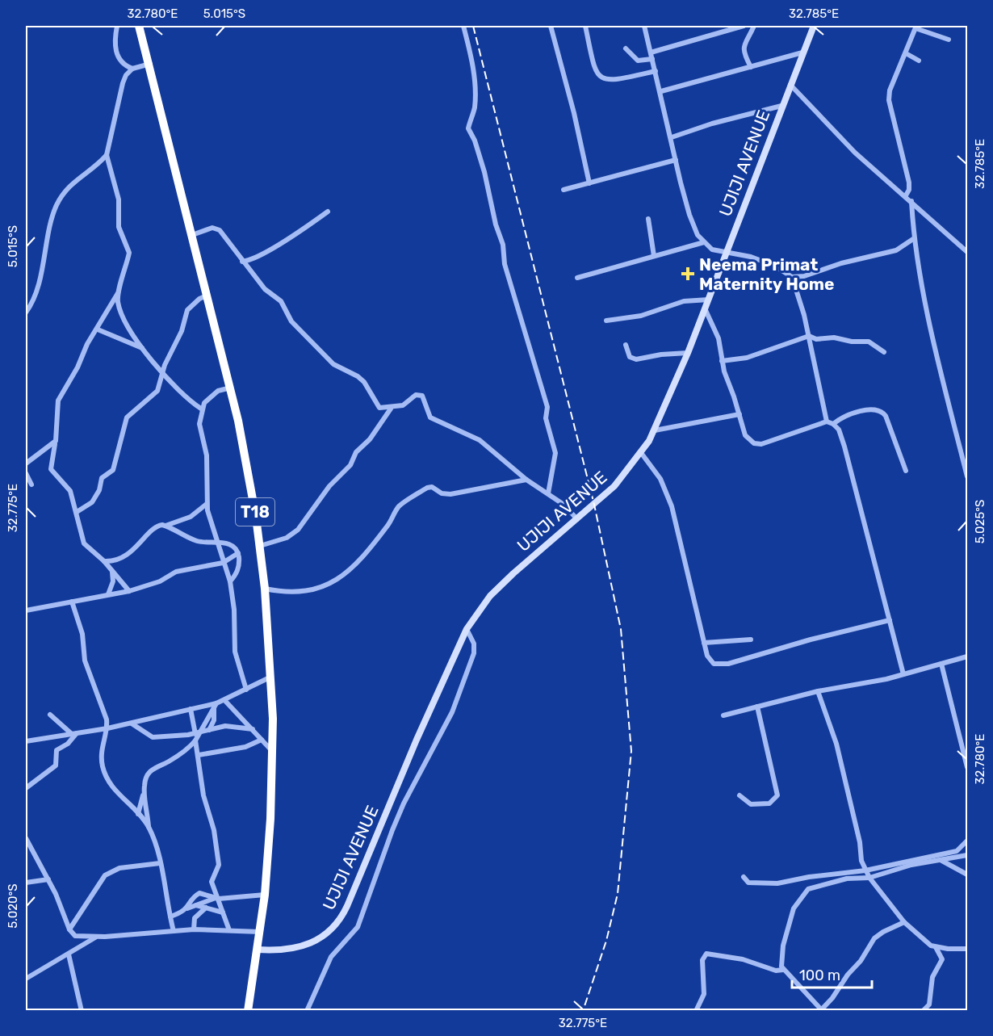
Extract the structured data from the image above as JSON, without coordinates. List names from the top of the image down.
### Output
{
  "streets": {
    "highway": ["T18"],
    "main road": ["UJIJI AVENUE"]
  },
  "crossings": [
    ["UJIJI AVENUE", "T18"]
  ],
  "places": {
    "health": ["Neema Primat Maternity Home"]
  },
  "scale_bar": "100 m",
  "coordinates": [
    "32.780°E",
    "5.015°S",
    "32.785°E",
    "32.775°E",
    "5.025°S",
    "5.020°S"
  ]
}
